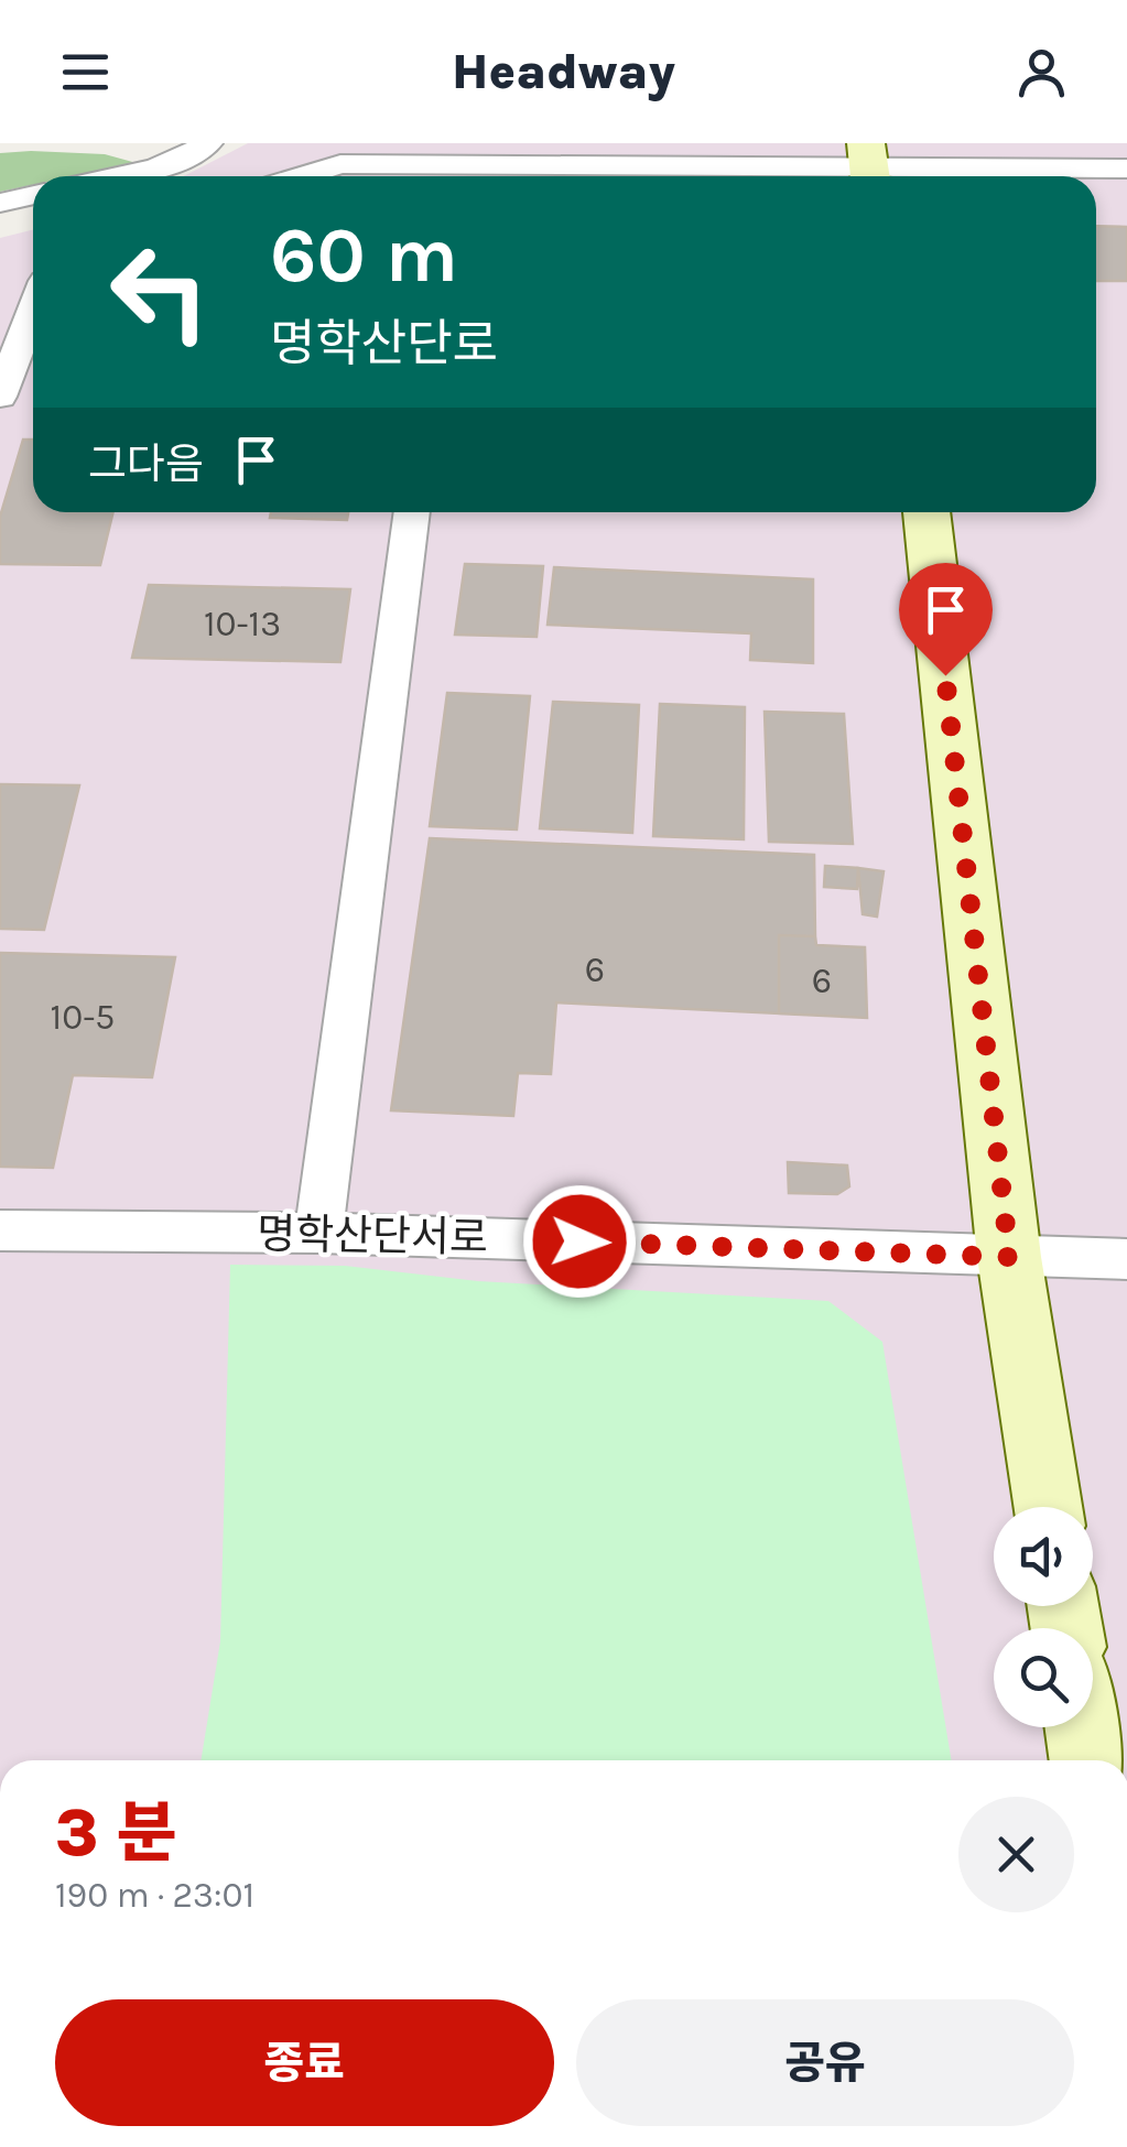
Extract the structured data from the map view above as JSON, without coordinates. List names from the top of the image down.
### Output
{
  "streets": {
    "street": ["명학산단서로"]
  },
  "house_numbers": [
    "10-13",
    "6",
    "6",
    "10-5"
  ],
  "page": {
    "header": "Headway",
    "turn": ["60 m", "명학산단로"],
    "then": "그다음",
    "heading": ["3 분", "190 m · 23:01"],
    "buttons": ["종료", "공유"]
  }
}
